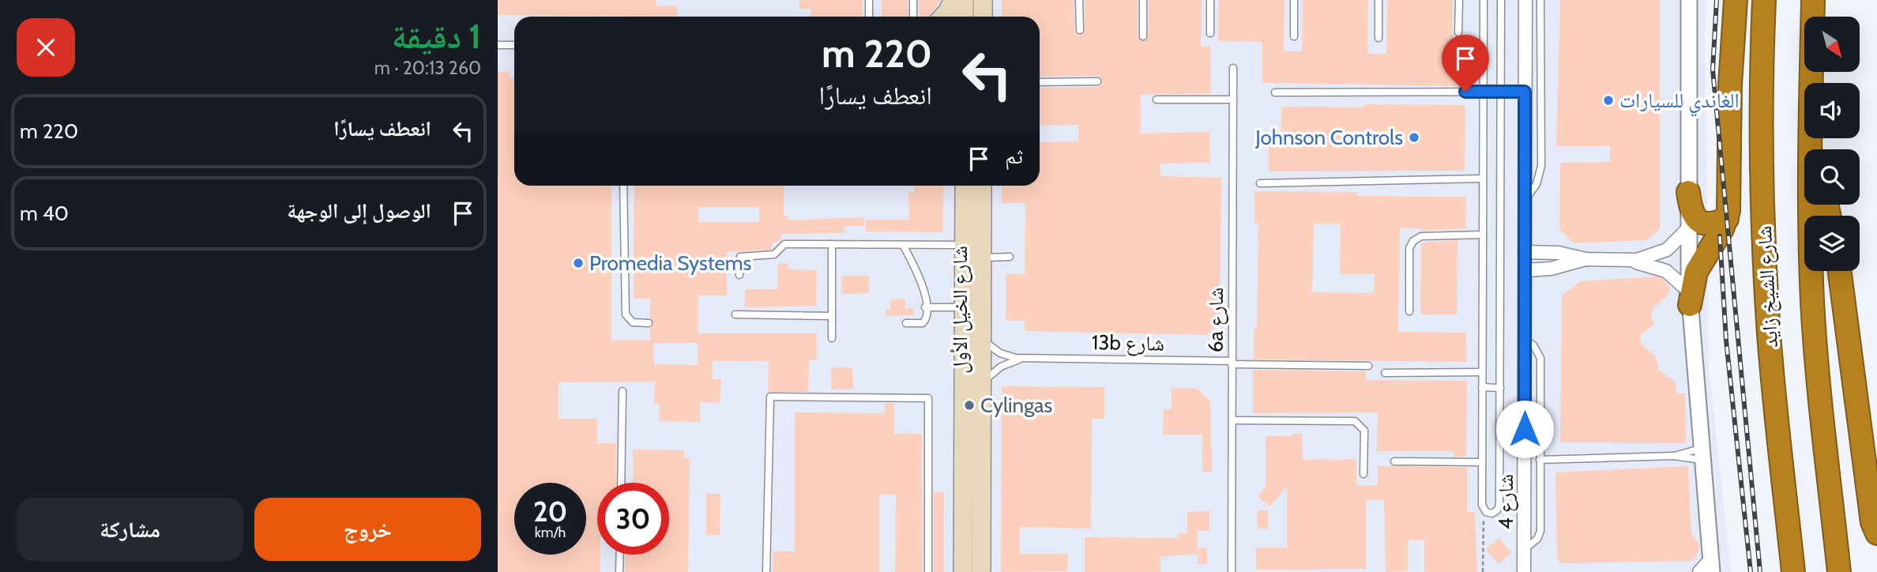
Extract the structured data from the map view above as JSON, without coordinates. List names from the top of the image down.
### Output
{
  "streets": {
    "highway": ["شارع الشيخ زايد"],
    "main road": ["شارع الخيل الأول"],
    "street": ["شارع 4"],
    "lane": ["6a شارع", "13b شارع"]
  },
  "crossings": [
    ["شارع الخيل الأول", "13b شارع"],
    ["6a شارع", "13b شارع"]
  ],
  "places": [
    "الغاندي للسيارات",
    "Johnson Controls",
    "Promedia Systems",
    "Cylingas"
  ],
  "north": "bottom right",
  "page": {
    "heading": ["1 دقيقة", "260 m · 20:13"],
    "turn": ["220 m", "انعطف يسارًا"],
    "list": [
      {
        "name": "انعطف يسارًا",
        "value": "220 m"
      },
      {
        "name": "الوصول إلى الوجهة",
        "value": "40 m"
      }
    ],
    "then": "ثم",
    "speed": "20 km/h",
    "limit": "30",
    "buttons": ["خروج", "مشاركة"]
  }
}
